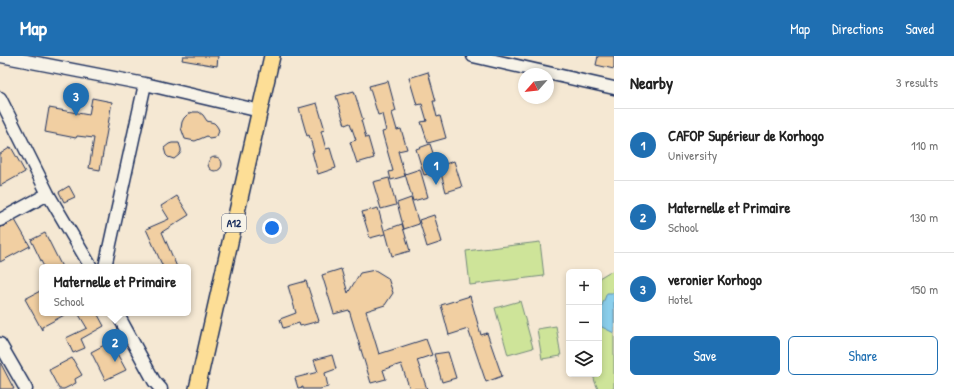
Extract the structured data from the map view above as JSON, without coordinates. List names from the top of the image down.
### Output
{
  "streets": {
    "main road": ["A12"]
  },
  "north": "bottom left",
  "page": {
    "header": "Map",
    "nav": ["Map", "Directions", "Saved"],
    "heading": ["Nearby", "3 results"],
    "pins": ["3", "1", "2"],
    "list": [
      {
        "mark": "1",
        "name": "CAFOP Supérieur de Korhogo",
        "note": "University",
        "value": "110 m"
      },
      {
        "mark": "2",
        "name": "Maternelle et Primaire",
        "note": "School",
        "value": "130 m"
      },
      {
        "mark": "3",
        "name": "veronier Korhogo",
        "note": "Hotel",
        "value": "150 m"
      }
    ],
    "popup": ["Maternelle et Primaire", "School"],
    "map_buttons": ["+", "−"],
    "buttons": ["Save", "Share"]
  }
}
